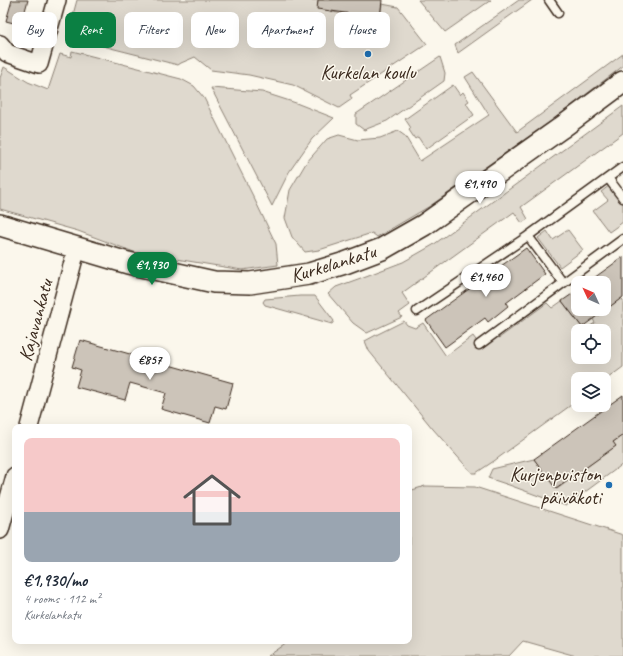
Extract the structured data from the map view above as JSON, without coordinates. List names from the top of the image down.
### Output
{
  "streets": {
    "street": ["Kurkelankatu", "Kajavankatu"]
  },
  "crossings": [
    ["Kurkelankatu", "Kajavankatu"]
  ],
  "places": ["Kurkelan koulu", "Kurjenpuiston päiväkoti"],
  "north": "top left",
  "page": {
    "chip": [
      "Buy",
      "Rent",
      "Filters",
      "New",
      "Apartment",
      "House"
    ],
    "price": [
      "€1,490",
      "€1,930",
      "€1,460",
      "€857"
    ],
    "list": [
      {
        "name": "€1,930/mo",
        "note": "4 rooms · 112 m² · Kurkelankatu"
      }
    ]
  }
}
